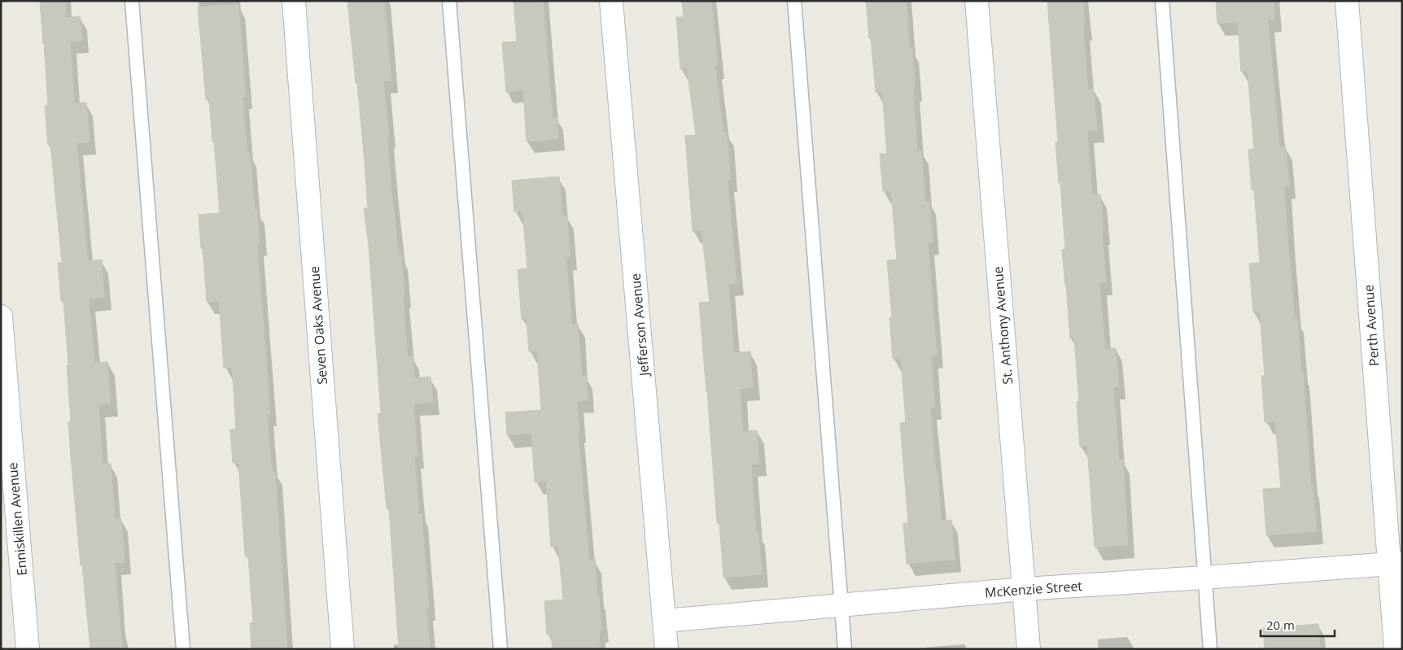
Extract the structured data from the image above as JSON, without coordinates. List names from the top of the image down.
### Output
{
  "streets": {
    "street": [
      "Jefferson Avenue",
      "Seven Oaks Avenue",
      "St. Anthony Avenue",
      "Perth Avenue",
      "Enniskillen Avenue",
      "McKenzie Street"
    ]
  },
  "crossings": [
    ["Jefferson Avenue", "McKenzie Street"],
    ["St. Anthony Avenue", "McKenzie Street"],
    ["Perth Avenue", "McKenzie Street"]
  ],
  "scale_bar": "20 m"
}
